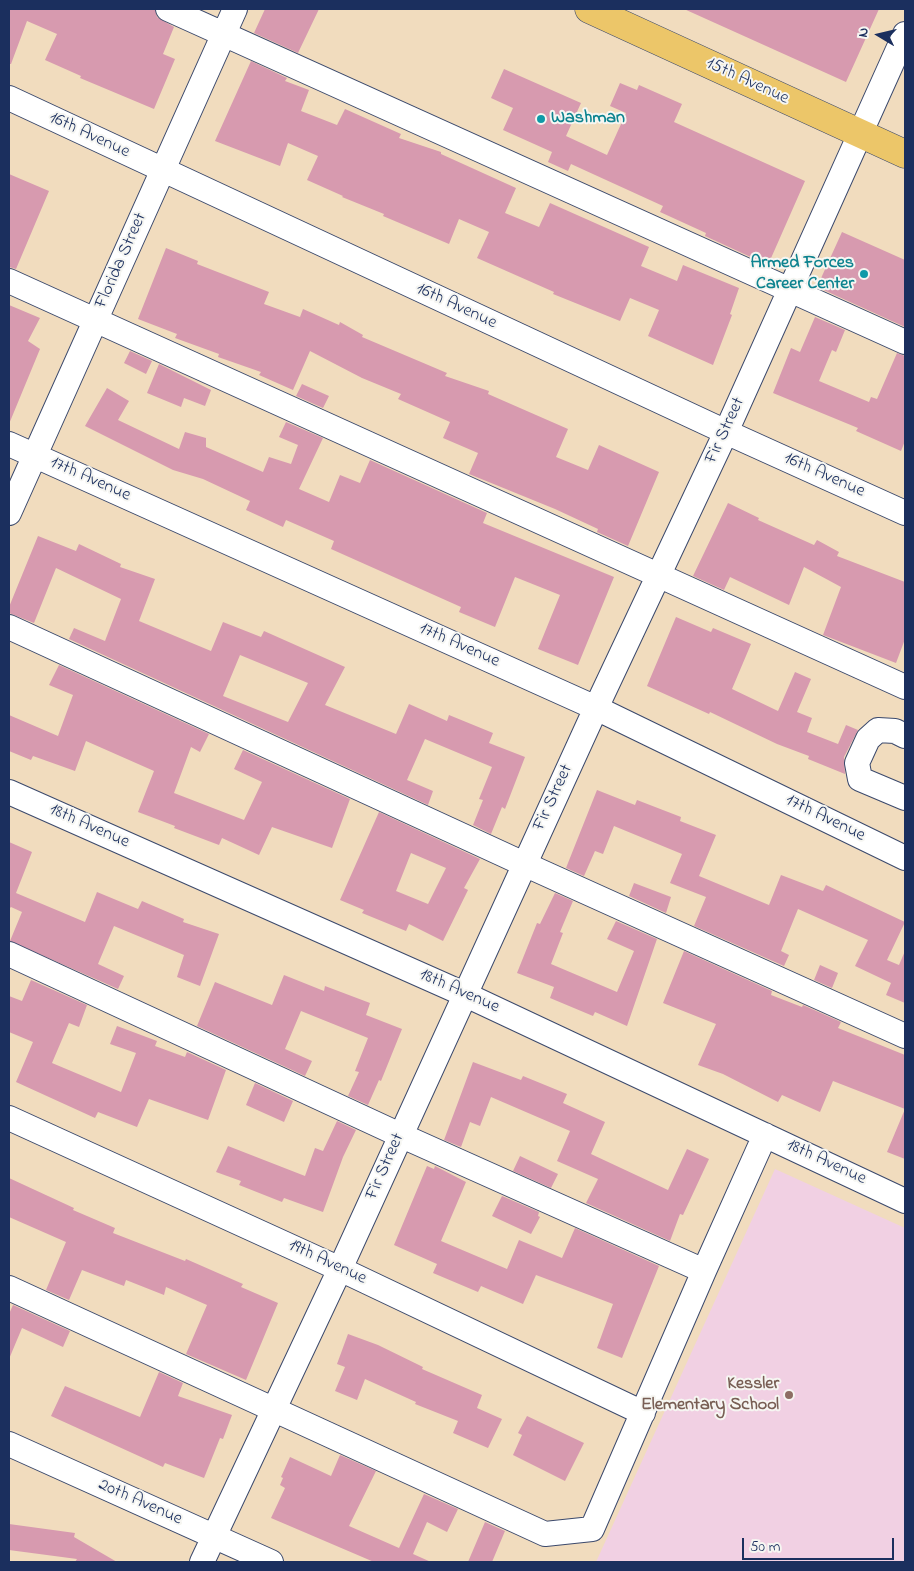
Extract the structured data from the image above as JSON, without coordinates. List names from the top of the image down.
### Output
{
  "streets": {
    "main road": ["15th Avenue"],
    "street": [
      "16th Avenue",
      "Florida Street",
      "Fir Street",
      "17th Avenue",
      "18th Avenue",
      "19th Avenue",
      "20th Avenue"
    ]
  },
  "crossings": [
    ["15th Avenue", "Fir Street"],
    ["16th Avenue", "Florida Street"],
    ["16th Avenue", "Fir Street"],
    ["Florida Street", "17th Avenue"],
    ["Fir Street", "17th Avenue"],
    ["Fir Street", "18th Avenue"],
    ["Fir Street", "19th Avenue"],
    ["Fir Street", "20th Avenue"]
  ],
  "places": ["Washman", "Armed Forces Career Center", "Kessler Elementary School"],
  "scale_bar": "50 m",
  "north": "left"
}
